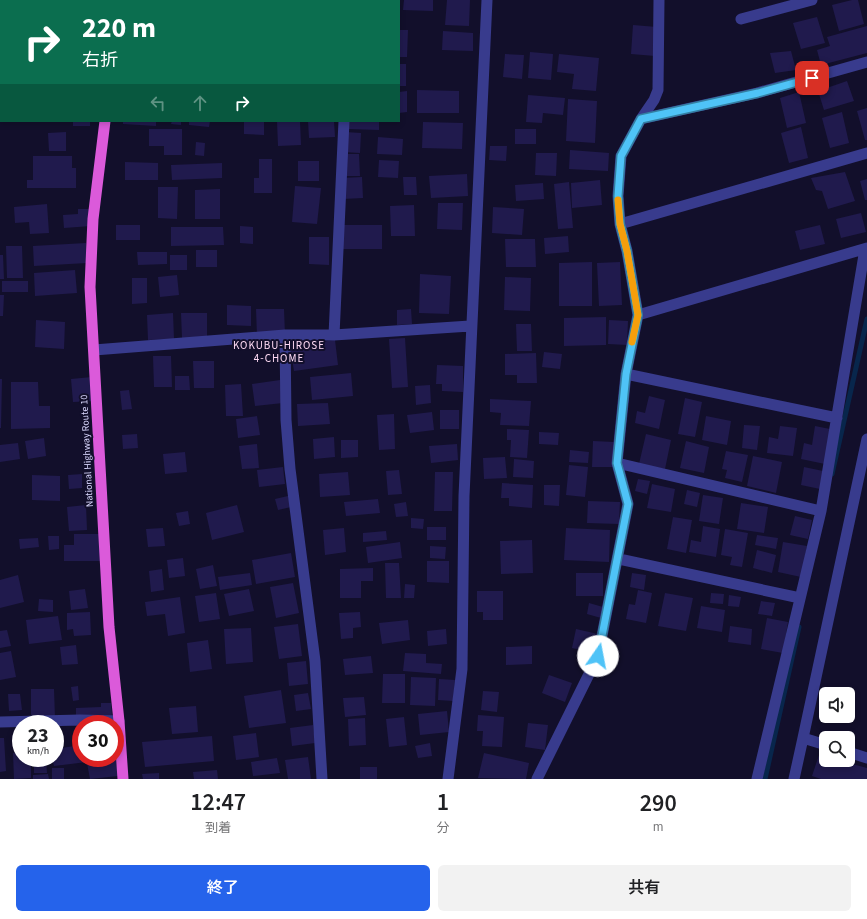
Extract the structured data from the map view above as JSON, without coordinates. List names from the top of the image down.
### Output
{
  "streets": {
    "highway": ["National Highway Route 10"]
  },
  "districts": ["KOKUBU-HIROSE 4-CHOME"],
  "page": {
    "turn": ["220 m", "右折"],
    "speed": "23 km/h",
    "limit": "30",
    "eta": [
      "12:47",
      "到着",
      "1",
      "分",
      "290",
      "m"
    ],
    "buttons": ["終了", "共有"]
  }
}
